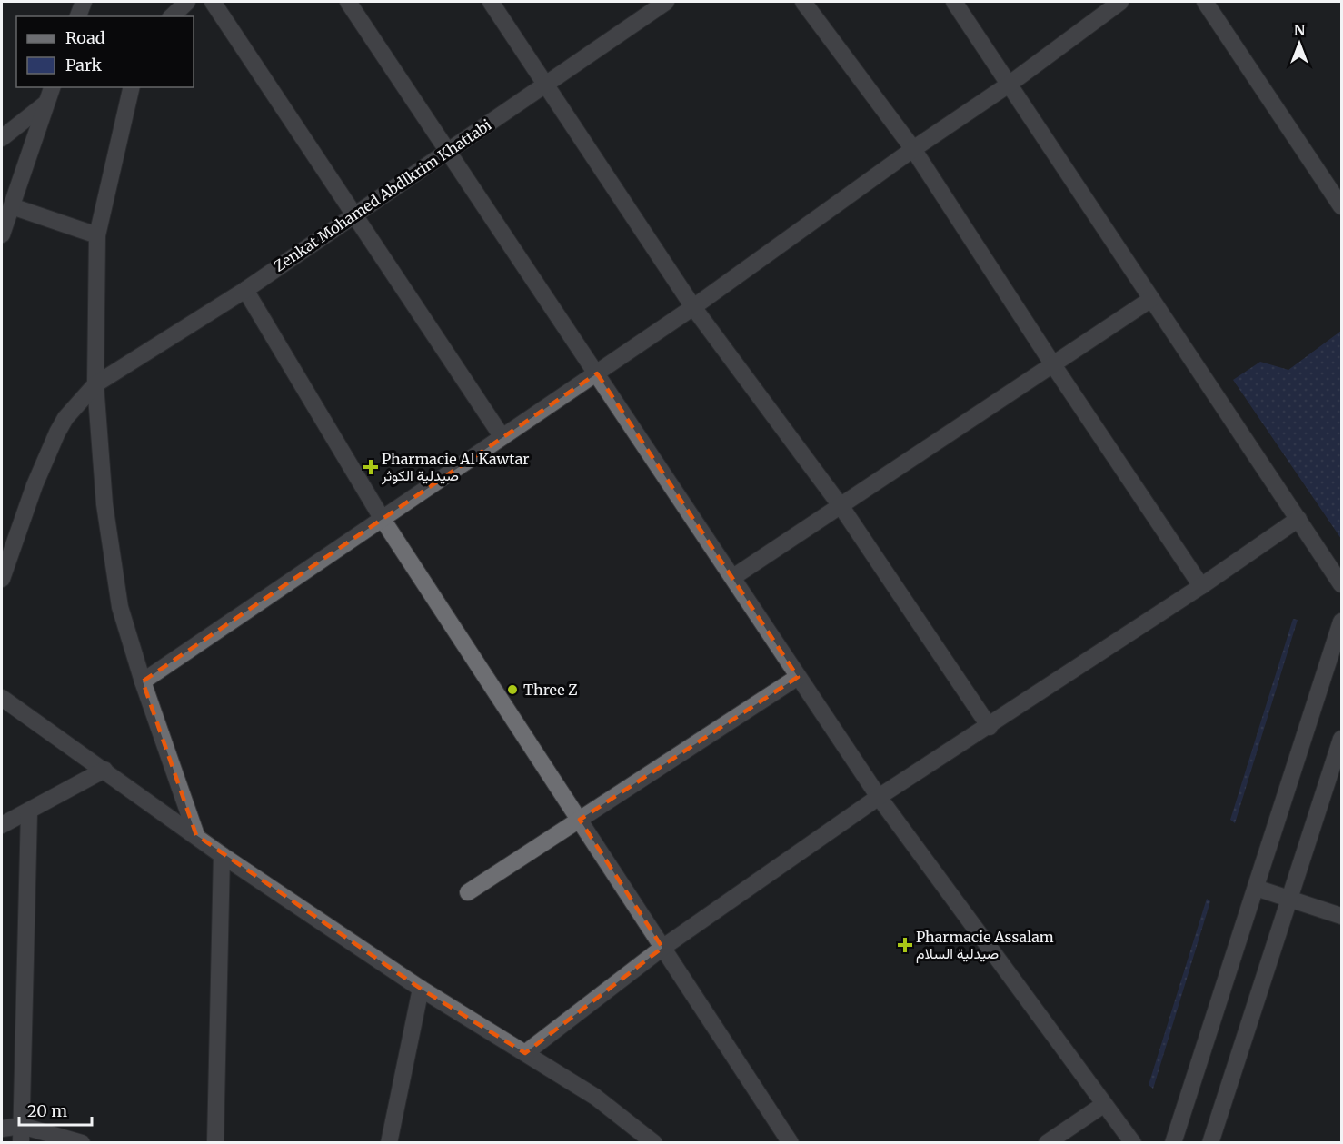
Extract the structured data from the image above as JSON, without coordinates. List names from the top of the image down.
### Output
{
  "streets": {
    "street": ["Zenkat Mohamed Abdlkrim Khattabi"]
  },
  "places": {
    "health": ["Pharmacie Al Kawtar صيدلية الكوثر", "Pharmacie Assalam صيدلية السلام"],
    "other": ["Three Z"]
  },
  "legend": ["Road", "Park"],
  "scale_bar": "20 m",
  "north": "top"
}
